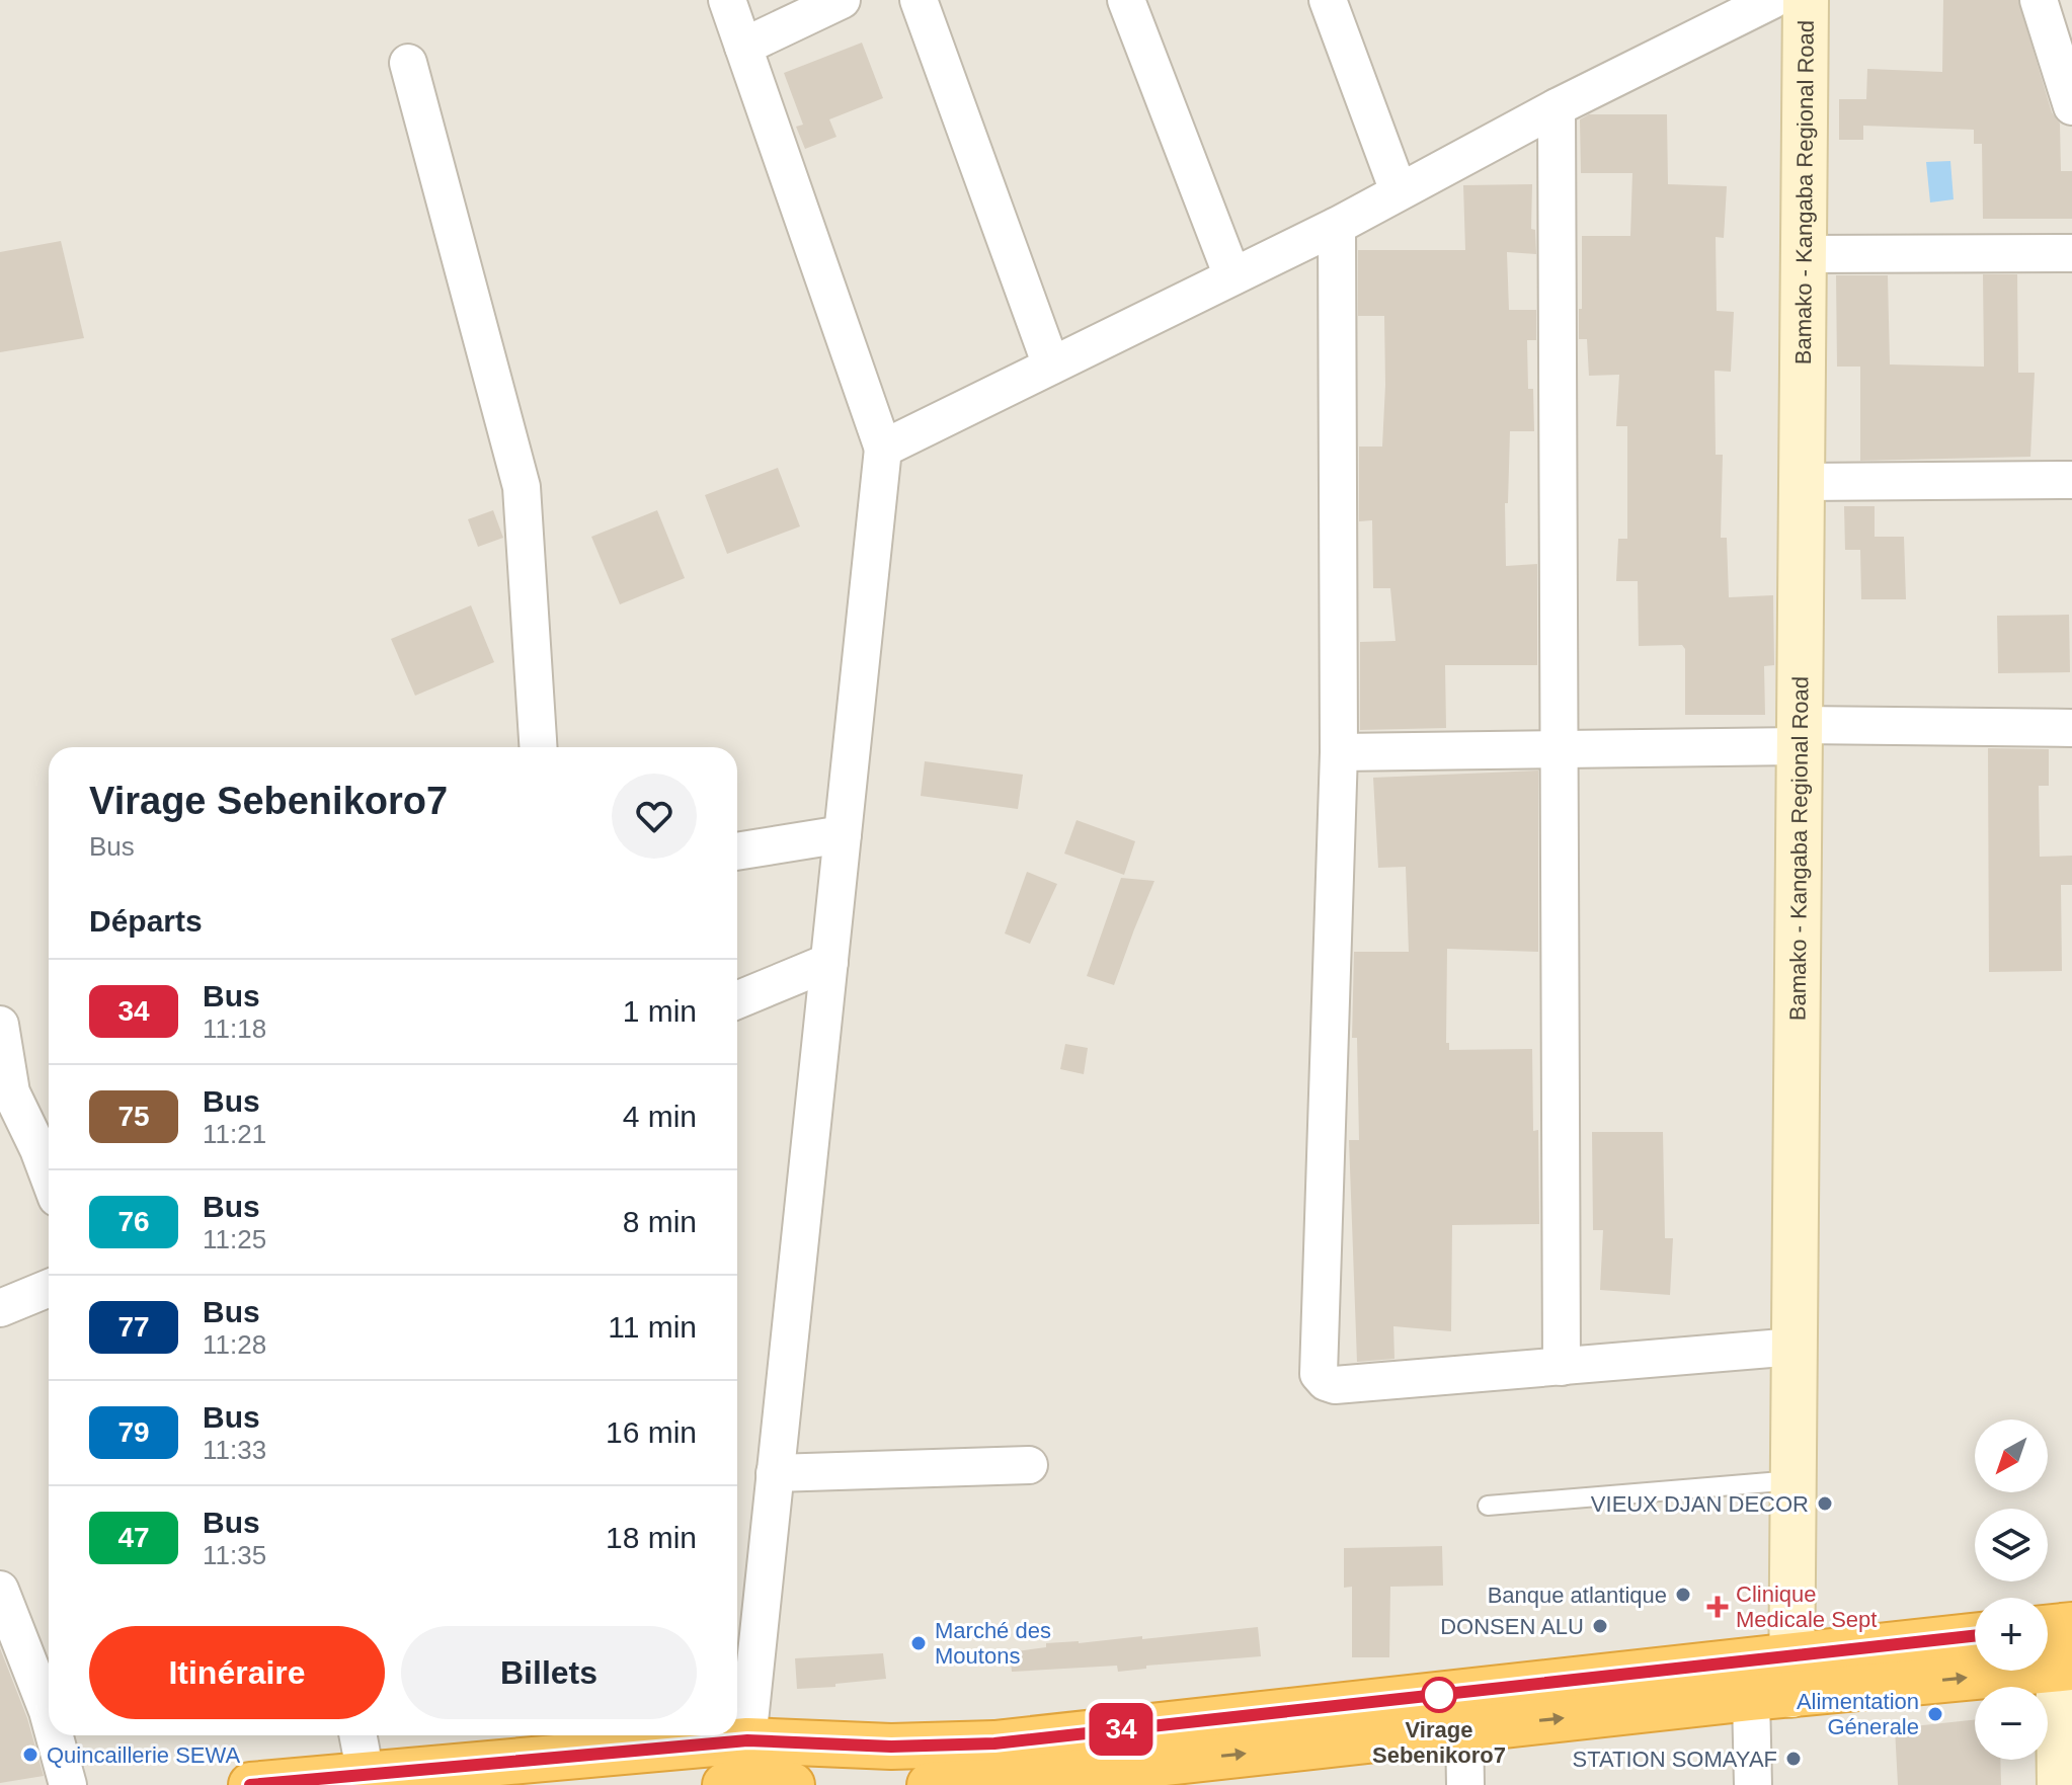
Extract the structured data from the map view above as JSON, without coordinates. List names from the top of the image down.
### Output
{
  "streets": {
    "street": ["Bamako - Kangaba Regional Road"]
  },
  "places": {
    "other": [
      "VIEUX DJAN DECOR",
      "Banque atlantique",
      "DONSEN ALU",
      "Marché des Moutons",
      "Virage Sebenikoro7",
      "Alimentation Génerale",
      "Quincaillerie SEWA",
      "STATION SOMAYAF"
    ],
    "health": ["Clinique Medicale Sept"]
  },
  "lines": ["bus line 34"],
  "north": "bottom left",
  "page": {
    "on_map": "34",
    "heading": [
      ["Virage Sebenikoro7", "Bus"],
      "Départs"
    ],
    "list": [
      {
        "mark": "34",
        "name": "Bus",
        "note": "11:18",
        "value": "1 min"
      },
      {
        "mark": "75",
        "name": "Bus",
        "note": "11:21",
        "value": "4 min"
      },
      {
        "mark": "76",
        "name": "Bus",
        "note": "11:25",
        "value": "8 min"
      },
      {
        "mark": "77",
        "name": "Bus",
        "note": "11:28",
        "value": "11 min"
      },
      {
        "mark": "79",
        "name": "Bus",
        "note": "11:33",
        "value": "16 min"
      },
      {
        "mark": "47",
        "name": "Bus",
        "note": "11:35",
        "value": "18 min"
      }
    ],
    "map_buttons": ["+", "−"],
    "buttons": ["Itinéraire", "Billets"]
  }
}
